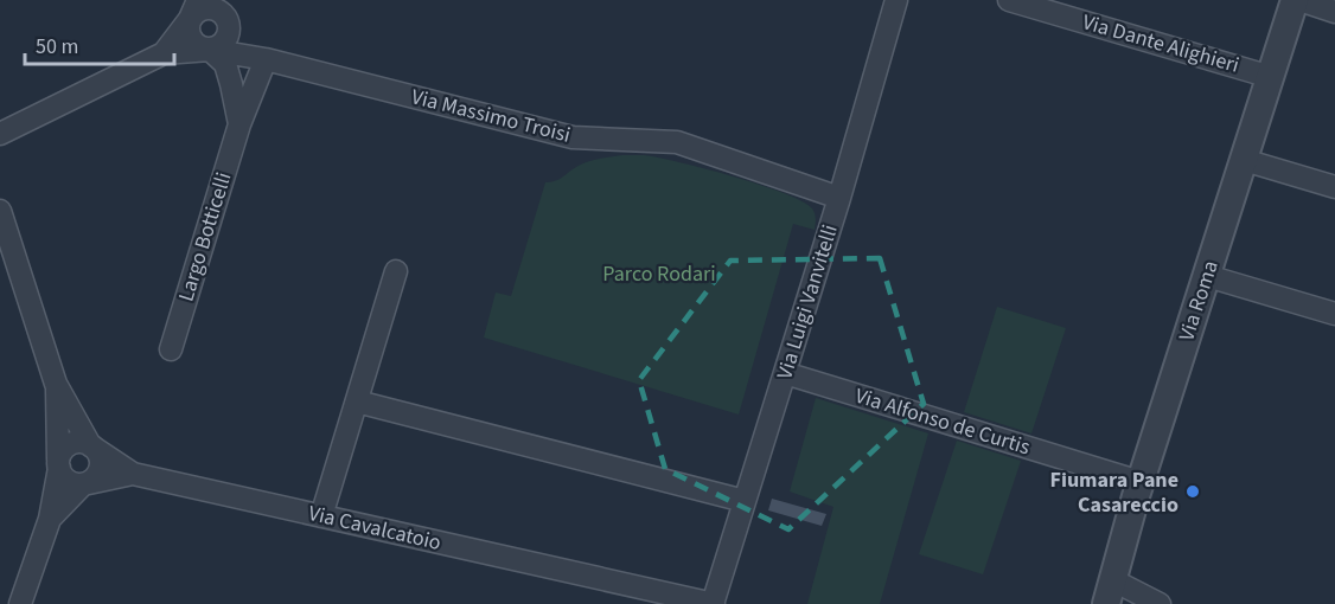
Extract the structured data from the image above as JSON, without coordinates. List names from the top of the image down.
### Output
{
  "streets": {
    "street": [
      "Via Dante Alighieri",
      "Via Massimo Troisi",
      "Largo Botticelli",
      "Via Roma",
      "Via Luigi Vanvitelli",
      "Via Alfonso de Curtis",
      "Via Cavalcatoio"
    ]
  },
  "crossings": [
    ["Via Dante Alighieri", "Via Roma"],
    ["Via Massimo Troisi", "Largo Botticelli"],
    ["Via Massimo Troisi", "Via Luigi Vanvitelli"],
    ["Via Roma", "Via Alfonso de Curtis"],
    ["Via Luigi Vanvitelli", "Via Alfonso de Curtis"],
    ["Via Luigi Vanvitelli", "Via Cavalcatoio"]
  ],
  "parks": ["Parco Rodari"],
  "places": ["Fiumara Pane Casareccio"],
  "scale_bar": "50 m"
}
